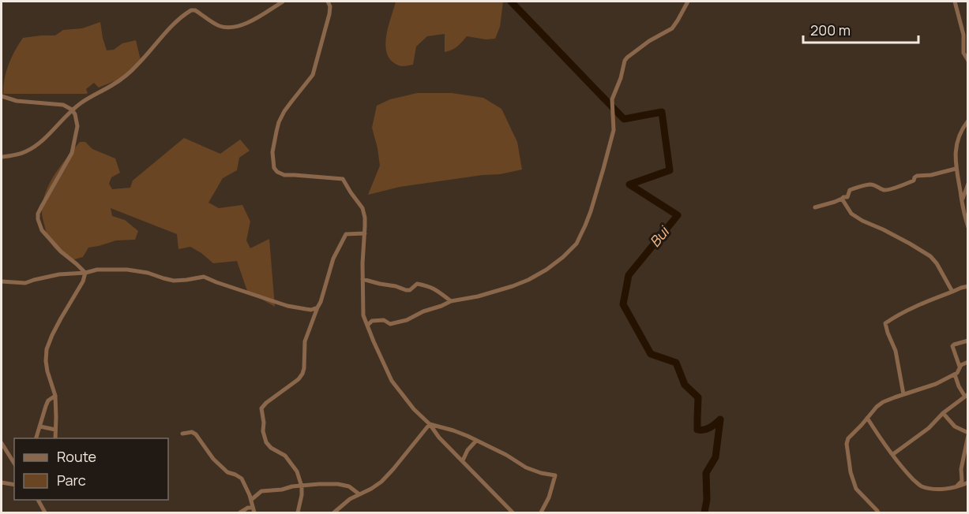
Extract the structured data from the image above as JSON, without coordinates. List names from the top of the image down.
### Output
{
  "water": ["Bui"],
  "legend": ["Route", "Parc"],
  "scale_bar": "200 m"
}
